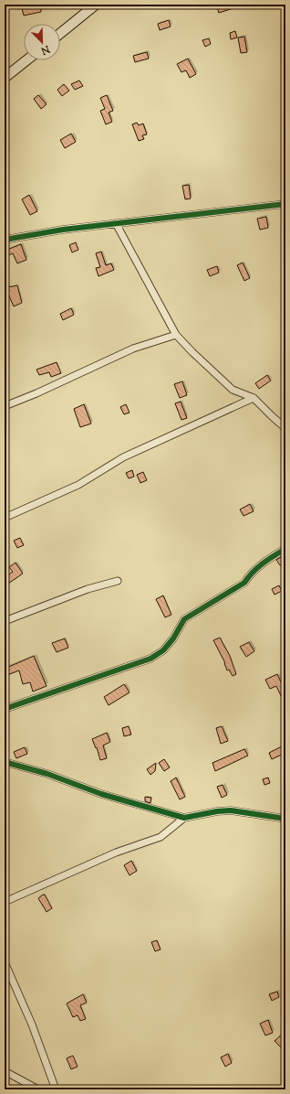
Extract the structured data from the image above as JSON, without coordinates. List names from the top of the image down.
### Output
{
  "north": "bottom right"
}
